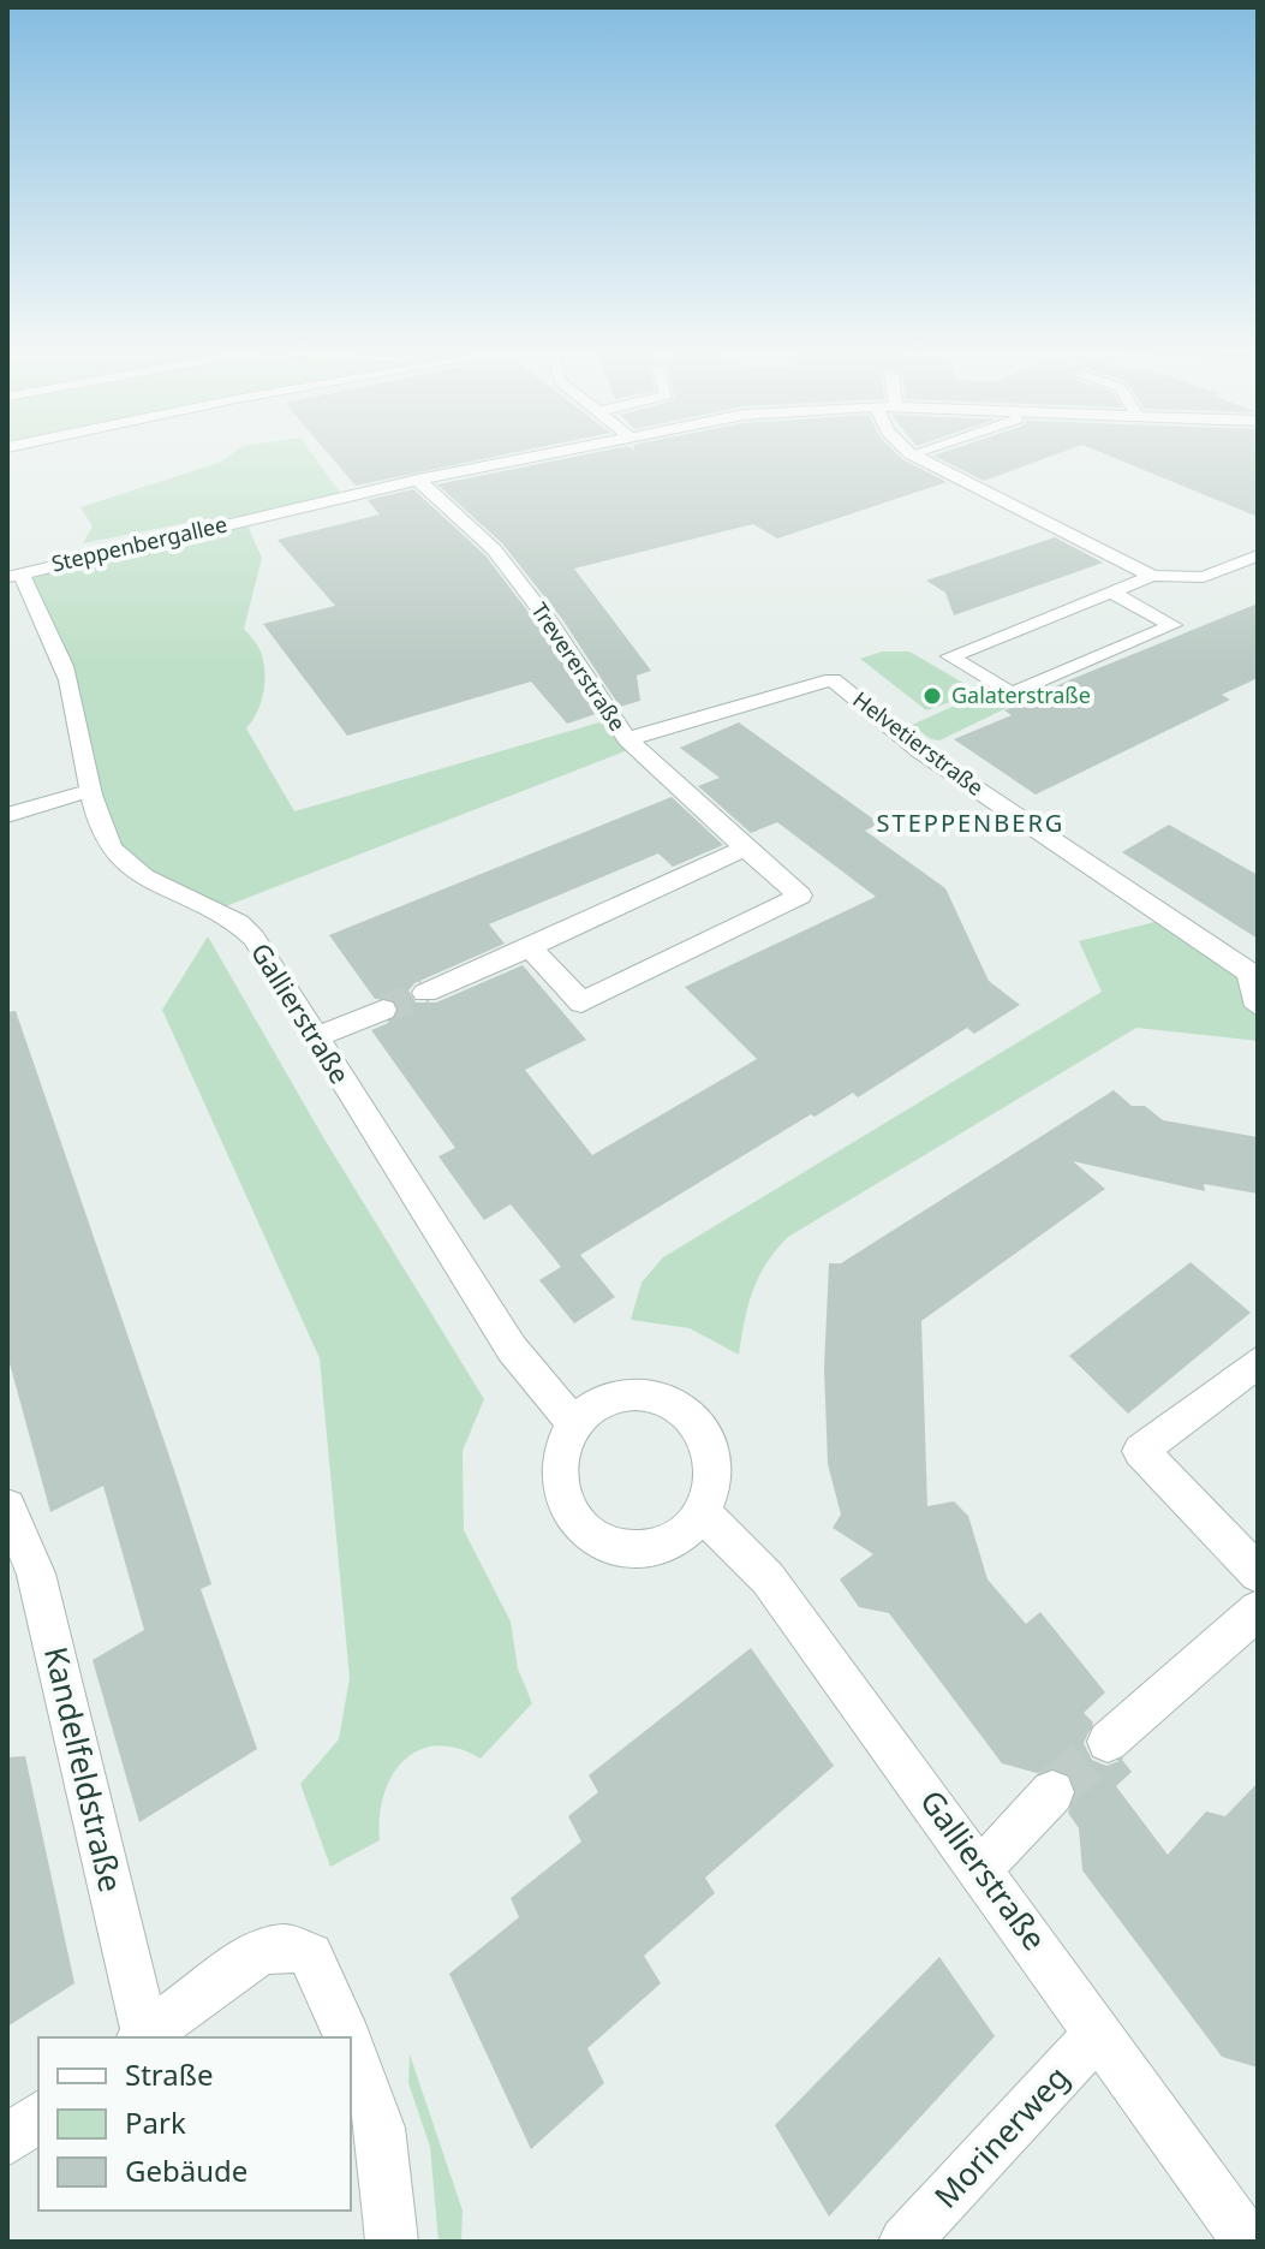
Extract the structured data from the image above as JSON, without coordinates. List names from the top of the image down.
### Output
{
  "streets": {
    "street": [
      "Steppenbergallee",
      "Trevererstraße",
      "Helvetierstraße",
      "Gallierstraße",
      "Kandelfeldstraße",
      "Morinerweg"
    ]
  },
  "crossings": [
    ["Steppenbergallee", "Trevererstraße"],
    ["Steppenbergallee", "Gallierstraße"],
    ["Trevererstraße", "Helvetierstraße"],
    ["Gallierstraße", "Morinerweg"]
  ],
  "districts": ["STEPPENBERG"],
  "places": ["Galaterstraße"],
  "legend": ["Straße", "Park", "Gebäude"]
}
